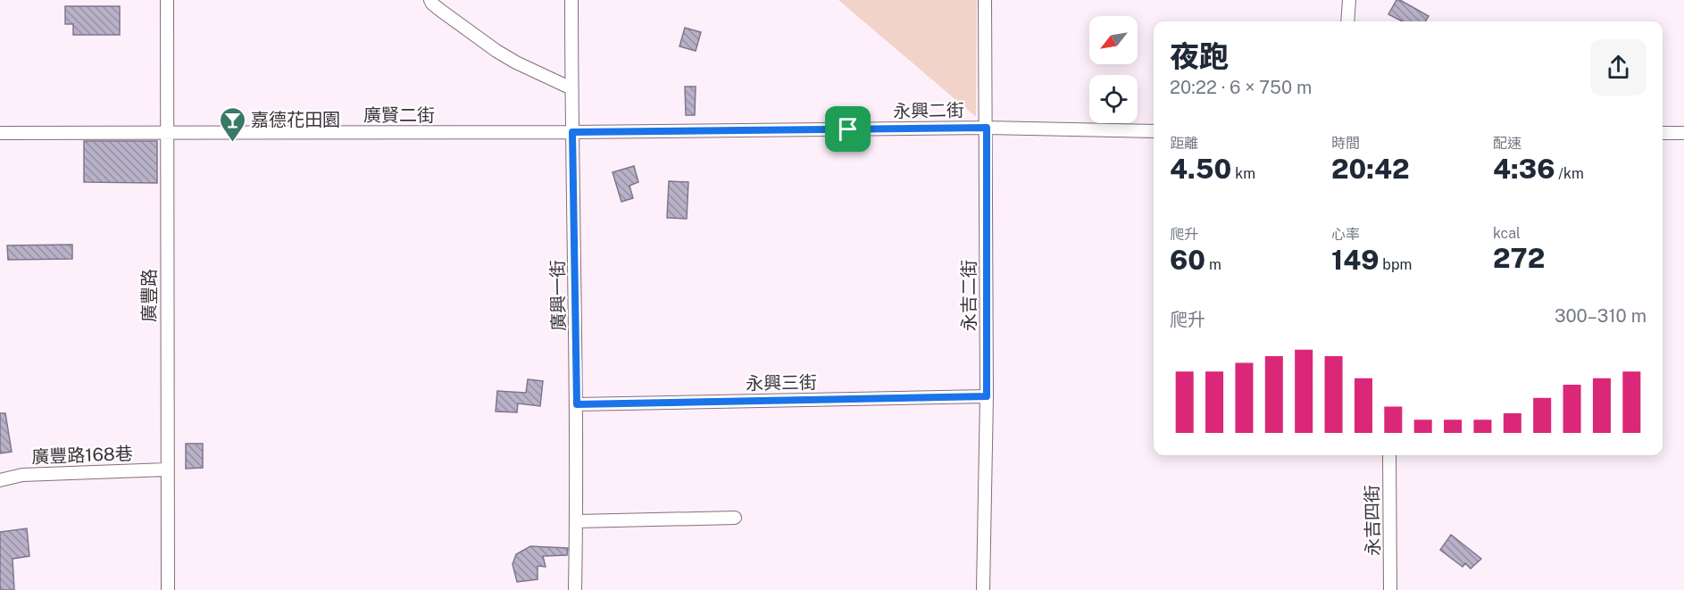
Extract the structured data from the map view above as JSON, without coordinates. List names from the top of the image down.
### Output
{
  "streets": {
    "street": [
      "永興二街",
      "廣賢二街",
      "廣豐路",
      "廣興一街",
      "永吉二街",
      "永興三街",
      "廣豐路168巷",
      "永吉四街"
    ]
  },
  "crossings": [
    ["永興二街", "廣賢二街"],
    ["永興二街", "廣興一街"],
    ["永興二街", "永吉二街"],
    ["廣賢二街", "廣豐路"],
    ["廣賢二街", "廣興一街"],
    ["廣豐路", "廣豐路168巷"],
    ["廣興一街", "永興三街"],
    ["永吉二街", "永興三街"]
  ],
  "places": {
    "bar": ["嘉德花田園"]
  },
  "north": "bottom left",
  "page": {
    "heading": ["夜跑", "20:22 · 6 × 750 m"],
    "stats": [
      ["距離", "4.50 km"],
      ["時間", "20:42"],
      ["配速", "4:36 /km"],
      ["爬升", "60 m"],
      ["心率", "149 bpm"],
      ["kcal", "272"]
    ],
    "chart": ["爬升", "300–310 m"]
  }
}
